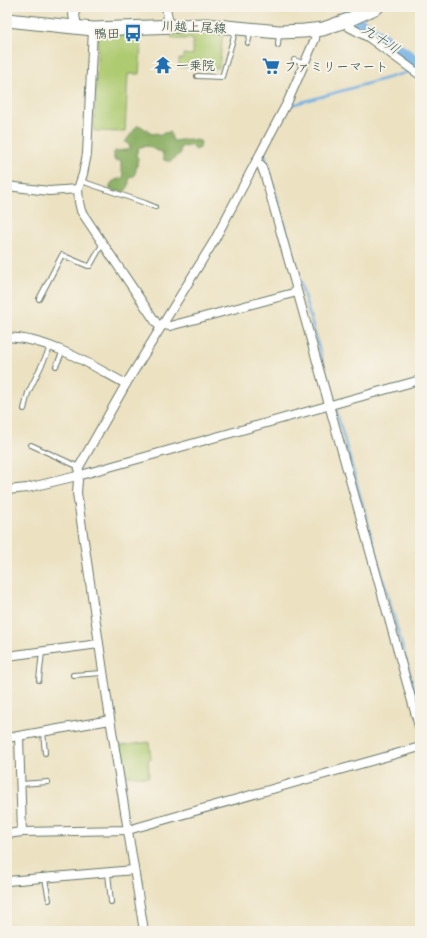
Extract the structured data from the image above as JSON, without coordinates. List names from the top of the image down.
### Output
{
  "streets": {
    "main road": ["川越上尾線"]
  },
  "water": ["九十川"],
  "places": {
    "bus stop": ["鴨田"],
    "temple": ["一乗院"],
    "supermarket": ["ファミリーマート"]
  }
}
